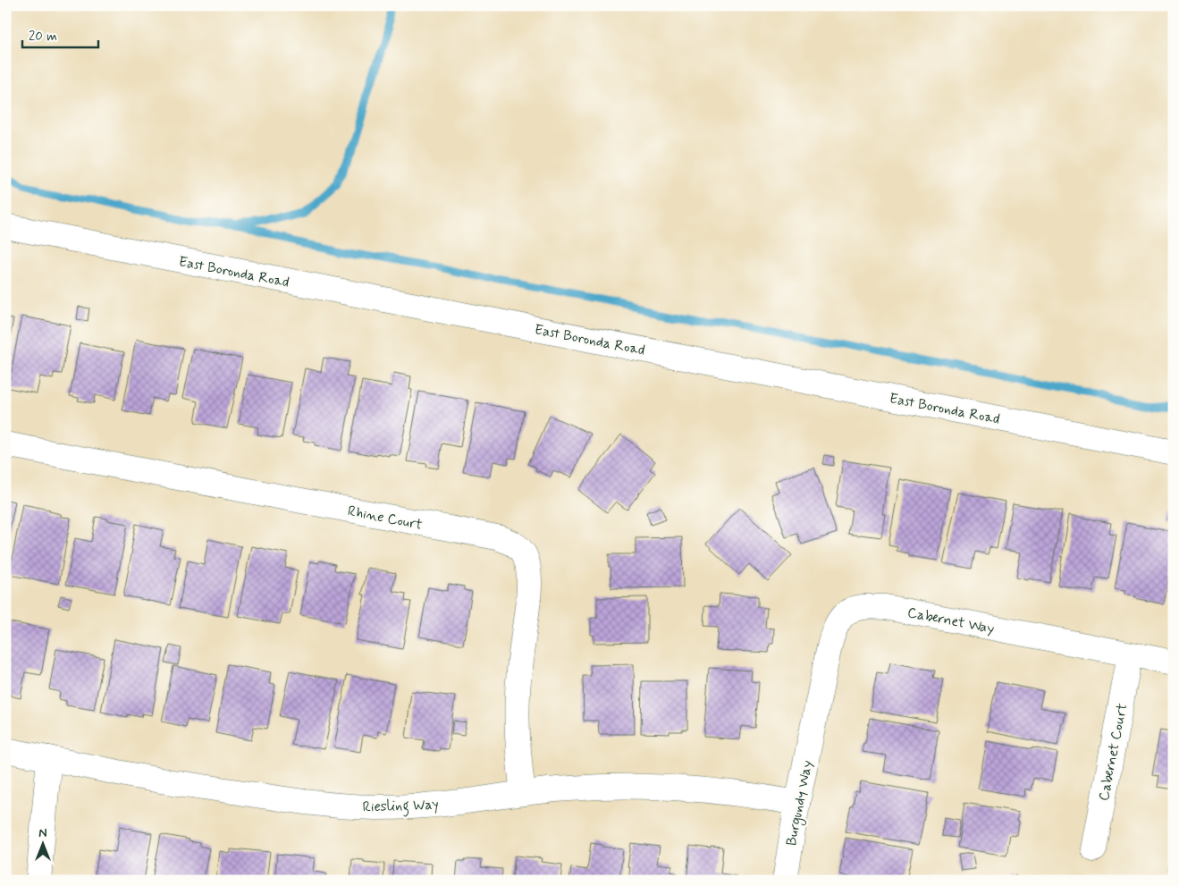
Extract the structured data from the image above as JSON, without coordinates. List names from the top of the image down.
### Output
{
  "streets": {
    "street": [
      "East Boronda Road",
      "Rhine Court",
      "Cabernet Way",
      "Cabernet Court",
      "Burgundy Way",
      "Riesling Way"
    ]
  },
  "crossings": [
    ["Rhine Court", "Riesling Way"],
    ["Cabernet Way", "Cabernet Court"],
    ["Cabernet Way", "Burgundy Way"],
    ["Burgundy Way", "Riesling Way"]
  ],
  "scale_bar": "20 m",
  "north": "top"
}
